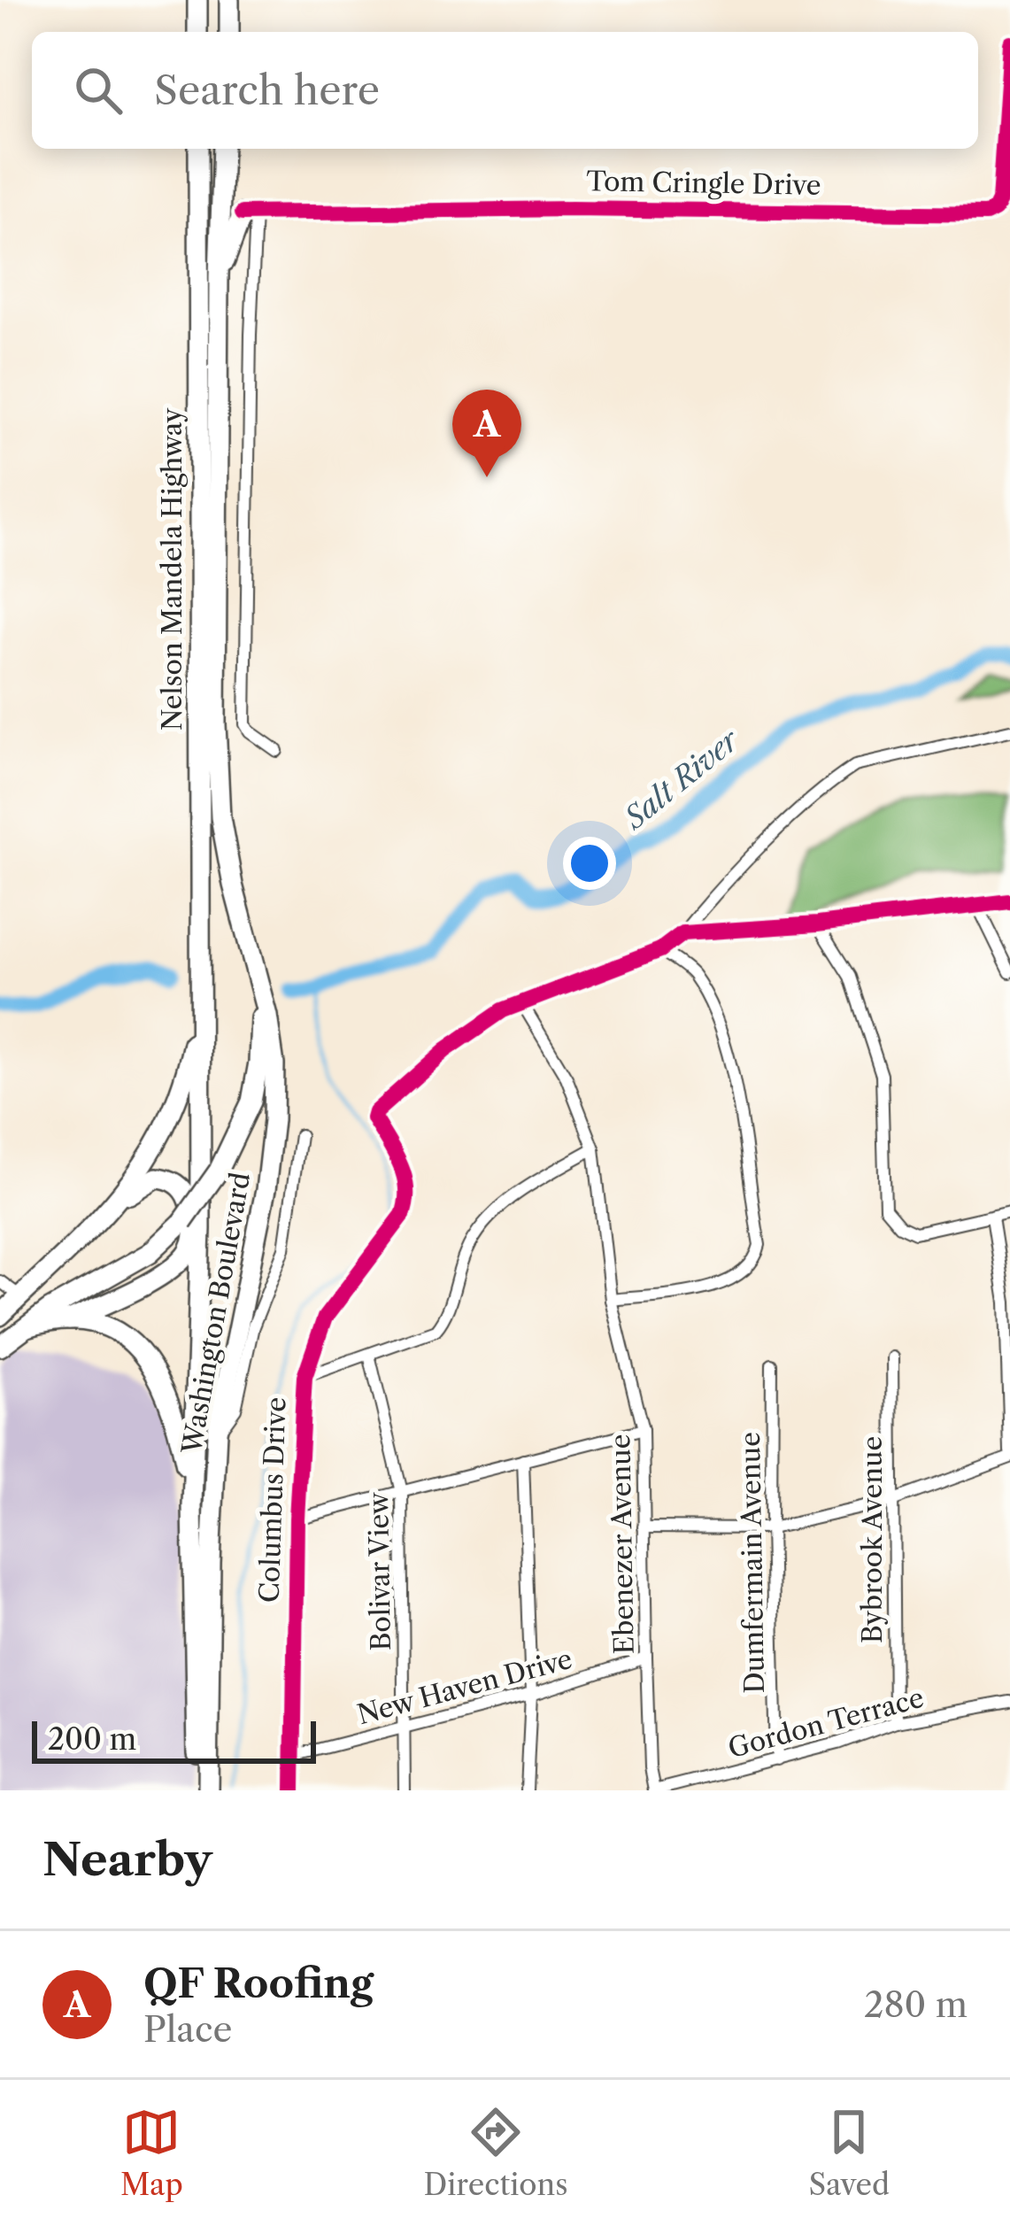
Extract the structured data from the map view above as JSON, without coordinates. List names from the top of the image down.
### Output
{
  "streets": {
    "highway": ["Nelson Mandela Highway", "Washington Boulevard"],
    "street": [
      "Tom Cringle Drive",
      "Columbus Drive",
      "Bybrook Avenue",
      "Ebenezer Avenue",
      "Dumfermain Avenue",
      "Bolivar View",
      "New Haven Drive",
      "Gordon Terrace"
    ]
  },
  "crossings": [
    ["Nelson Mandela Highway", "Washington Boulevard"],
    ["Columbus Drive", "Ebenezer Avenue"],
    ["Columbus Drive", "Bolivar View"],
    ["Columbus Drive", "New Haven Drive"],
    ["Bybrook Avenue", "Gordon Terrace"],
    ["Ebenezer Avenue", "New Haven Drive"],
    ["Ebenezer Avenue", "Gordon Terrace"],
    ["Dumfermain Avenue", "Gordon Terrace"],
    ["Bolivar View", "New Haven Drive"]
  ],
  "water": ["Salt River"],
  "scale_bar": "200 m",
  "page": {
    "search": "Search here",
    "pins": "A",
    "scale": "200 m",
    "heading": "Nearby",
    "list": [
      {
        "mark": "A",
        "name": "QF Roofing",
        "note": "Place",
        "value": "280 m"
      }
    ],
    "nav": ["Map", "Directions", "Saved"]
  }
}
